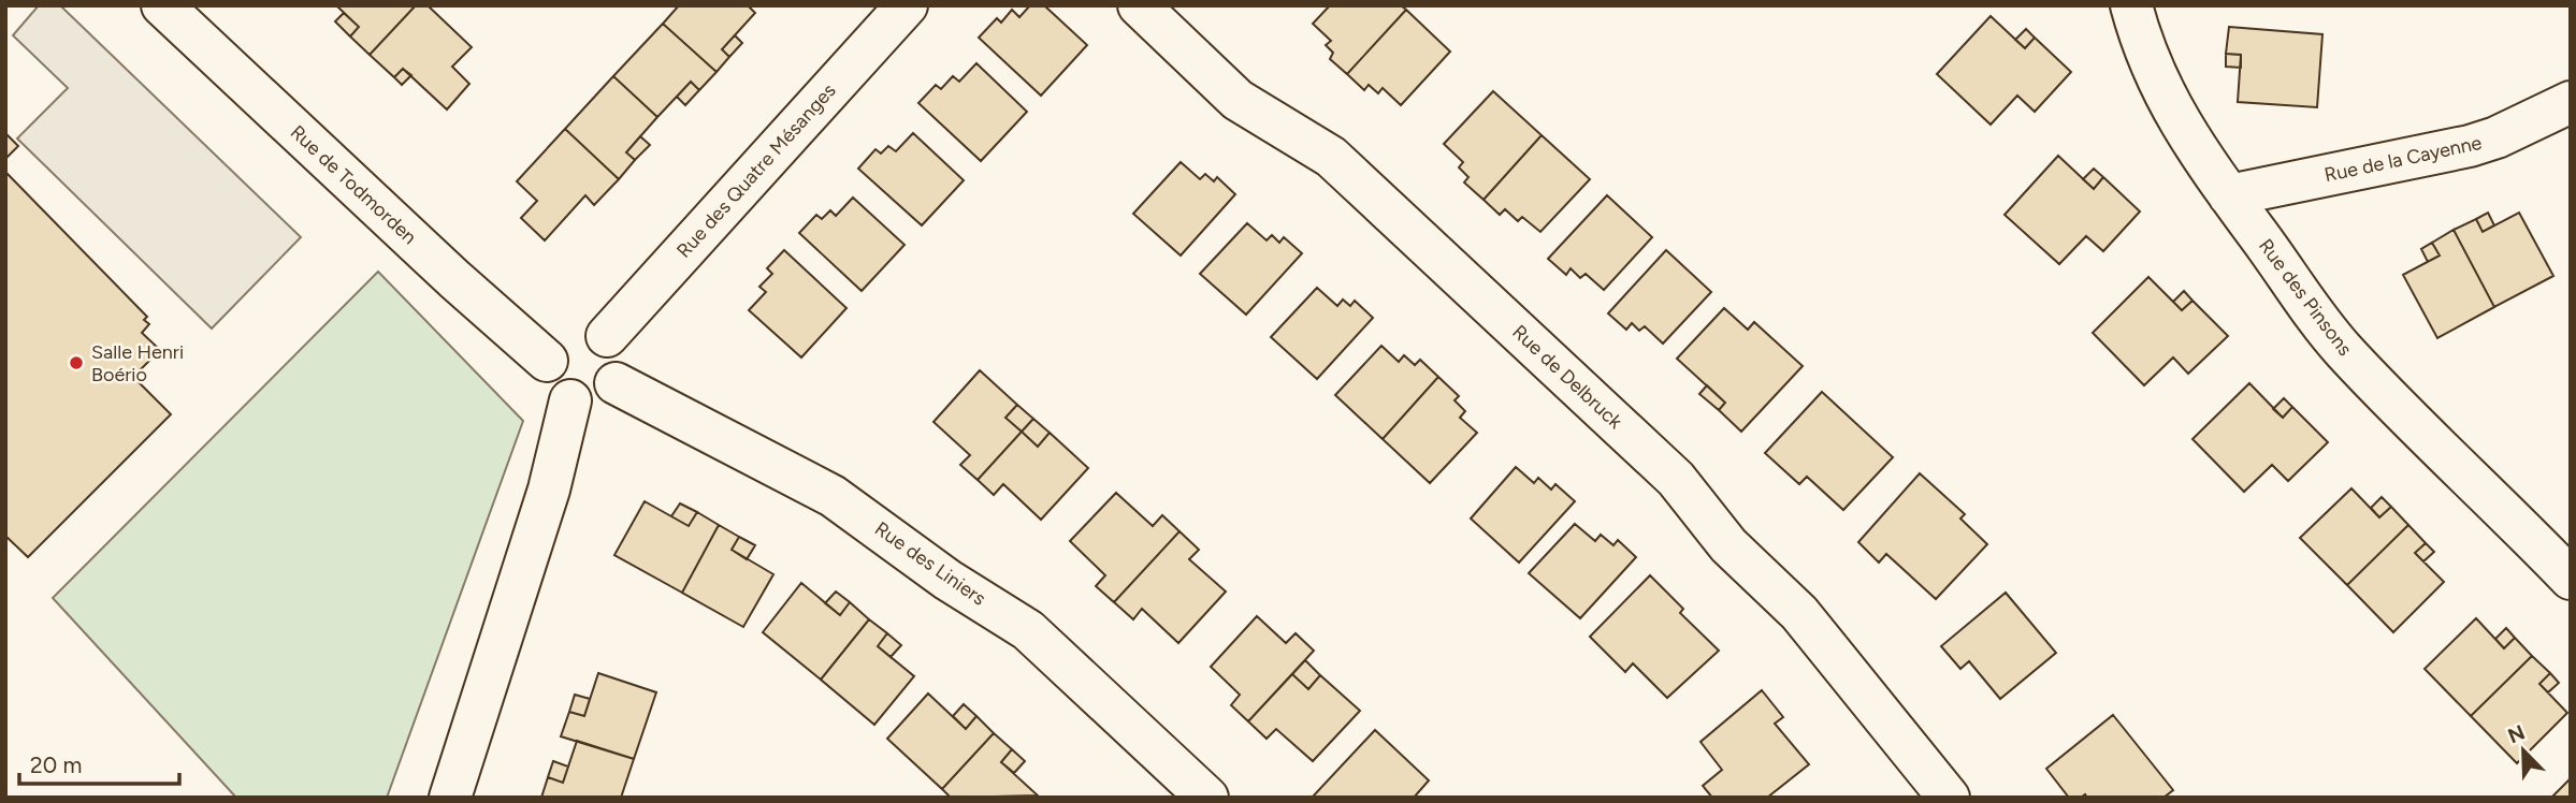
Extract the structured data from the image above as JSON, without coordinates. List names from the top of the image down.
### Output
{
  "streets": {
    "street": [
      "Rue de la Cayenne",
      "Rue des Quatre Mésanges",
      "Rue de Todmorden",
      "Rue des Pinsons",
      "Rue de Delbruck",
      "Rue des Liniers"
    ]
  },
  "crossings": [
    ["Rue de la Cayenne", "Rue des Pinsons"],
    ["Rue des Quatre Mésanges", "Rue de Todmorden"],
    ["Rue des Quatre Mésanges", "Rue des Liniers"],
    ["Rue de Todmorden", "Rue des Liniers"]
  ],
  "places": ["Salle Henri Boério"],
  "scale_bar": "20 m",
  "north": "top left"
}
